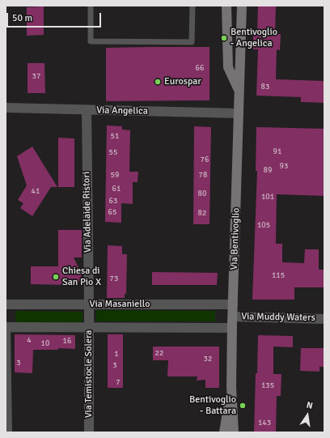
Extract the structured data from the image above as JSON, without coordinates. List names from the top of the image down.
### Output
{
  "streets": {
    "street": [
      "Via Angelica",
      "Via Adelaide Ristori",
      "Via Bentivoglio",
      "Via Masaniello",
      "Via Muddy Waters",
      "Via Temistocle Solera"
    ]
  },
  "crossings": [
    ["Via Angelica", "Via Adelaide Ristori"],
    ["Via Angelica", "Via Bentivoglio"],
    ["Via Adelaide Ristori", "Via Masaniello"],
    ["Via Adelaide Ristori", "Via Temistocle Solera"],
    ["Via Bentivoglio", "Via Masaniello"],
    ["Via Bentivoglio", "Via Muddy Waters"]
  ],
  "places": [
    "Bentivoglio - Angelica",
    "Eurospar",
    "Chiesa di San Pio X",
    "Bentivoglio - Battara"
  ],
  "house_numbers": [
    "66",
    "37",
    "83",
    "51",
    "91",
    "55",
    "76",
    "93",
    "89",
    "59",
    "78",
    "61",
    "41",
    "80",
    "101",
    "63",
    "65",
    "82",
    "105",
    "115",
    "73",
    "4",
    "16",
    "10",
    "22",
    "1",
    "32",
    "3",
    "3",
    "7",
    "135",
    "143"
  ],
  "scale_bar": "50 m",
  "north": "top"
}
